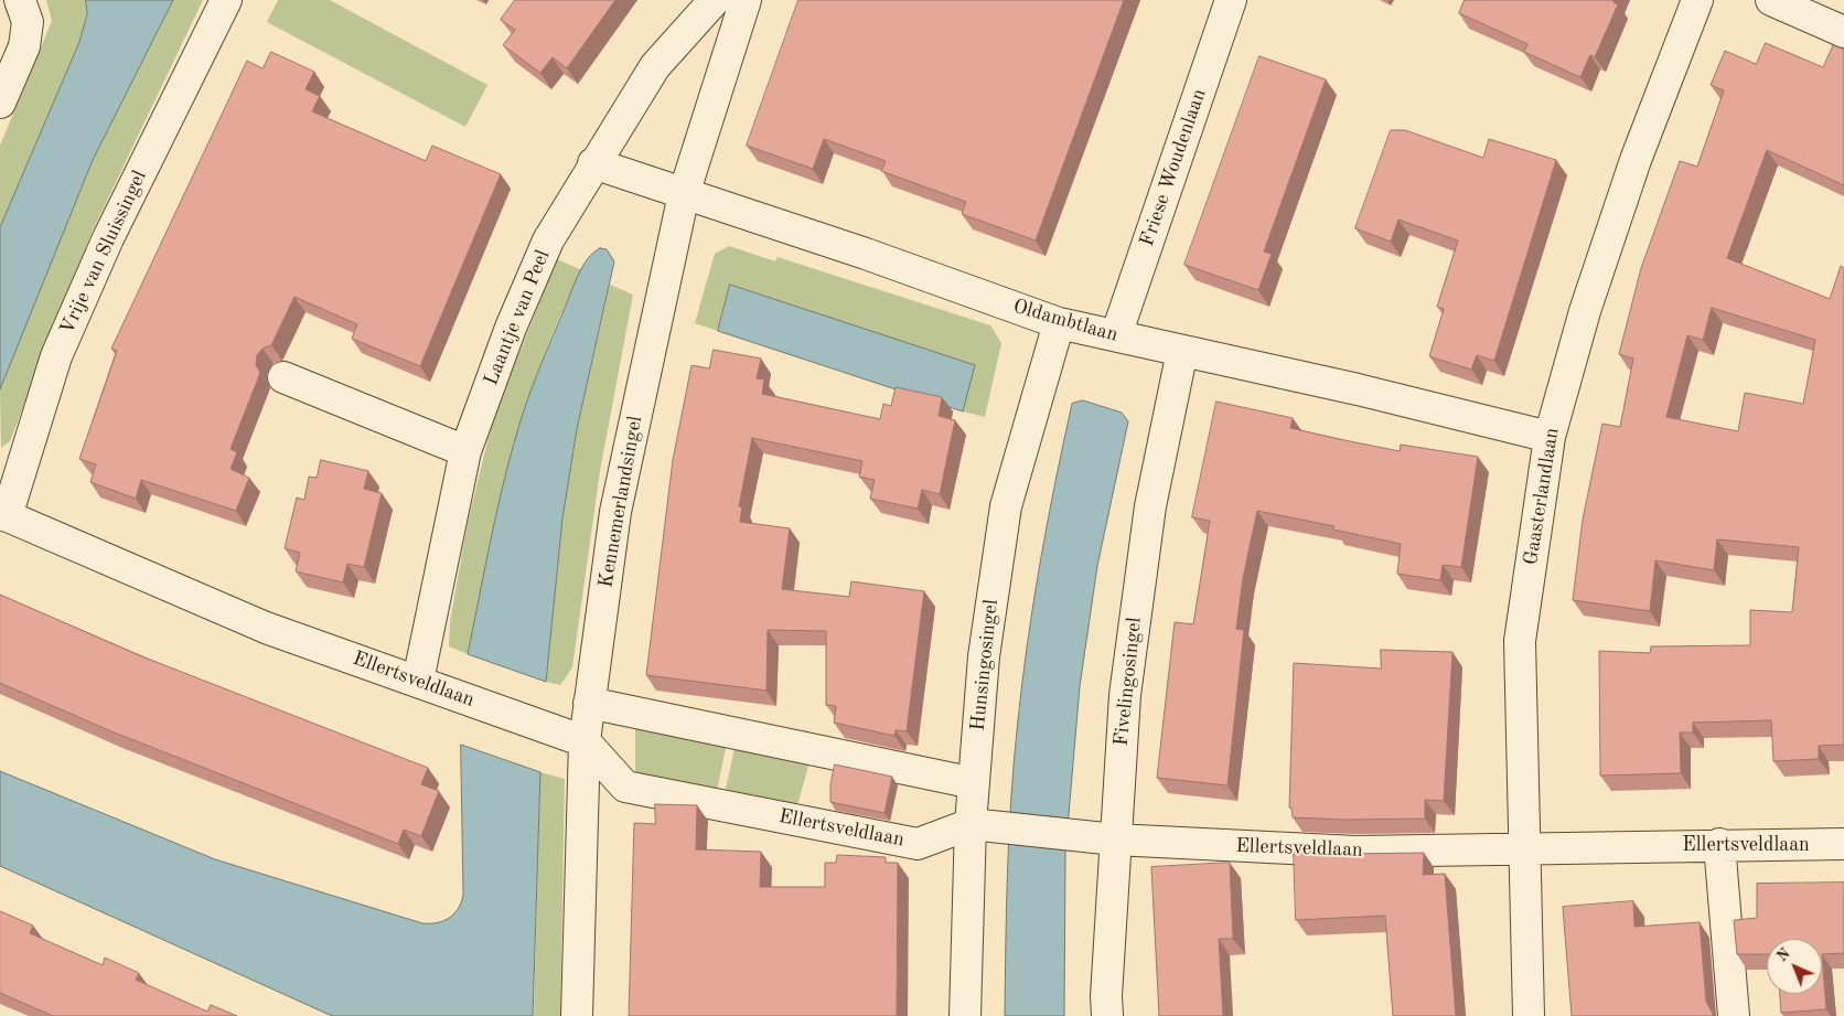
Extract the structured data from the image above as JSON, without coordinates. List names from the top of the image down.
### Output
{
  "streets": {
    "street": [
      "Friese Woudenlaan",
      "Vrije van Sluissingel",
      "Laantje van Peel",
      "Oldambtlaan",
      "Gaasterlandlaan",
      "Kennemerlandsingel",
      "Hunsingosingel",
      "Ellertsveldlaan",
      "Fivelingosingel"
    ]
  },
  "crossings": [
    ["Friese Woudenlaan", "Oldambtlaan"],
    ["Vrije van Sluissingel", "Ellertsveldlaan"],
    ["Laantje van Peel", "Oldambtlaan"],
    ["Laantje van Peel", "Ellertsveldlaan"],
    ["Oldambtlaan", "Gaasterlandlaan"],
    ["Oldambtlaan", "Kennemerlandsingel"],
    ["Oldambtlaan", "Hunsingosingel"],
    ["Oldambtlaan", "Fivelingosingel"],
    ["Gaasterlandlaan", "Ellertsveldlaan"],
    ["Kennemerlandsingel", "Ellertsveldlaan"],
    ["Hunsingosingel", "Ellertsveldlaan"],
    ["Ellertsveldlaan", "Fivelingosingel"]
  ],
  "north": "top left"
}
